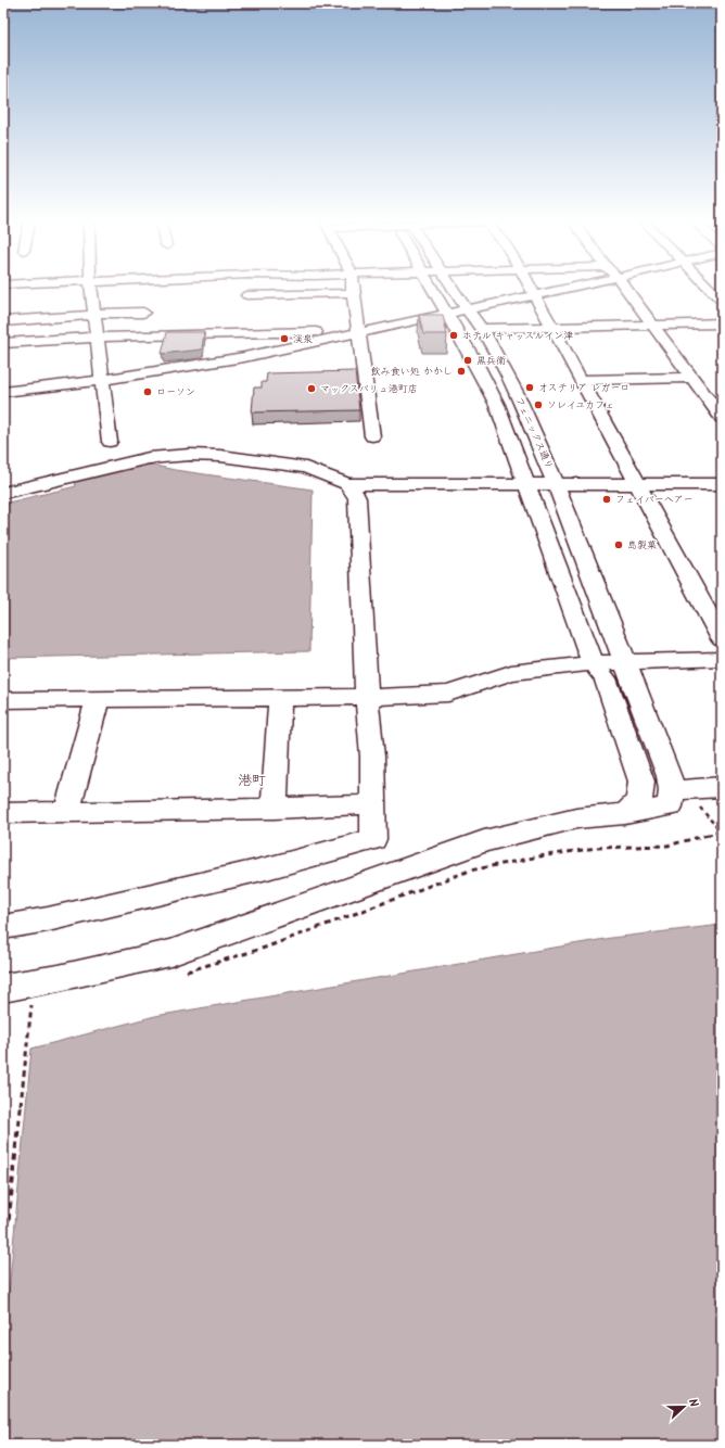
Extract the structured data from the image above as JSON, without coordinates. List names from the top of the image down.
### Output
{
  "streets": {
    "street": ["フェニックス通り"]
  },
  "districts": ["港町"],
  "places": [
    "ホテル キャッスルイン津",
    "渓泉",
    "黒兵衛",
    "飲み食い処 かかし",
    "オステリア レガーロ",
    "マックスバリュ港町店",
    "ローソン",
    "ソレイユカフェ",
    "フェイバーヘアー",
    "島製菓"
  ],
  "north": "right"
}
